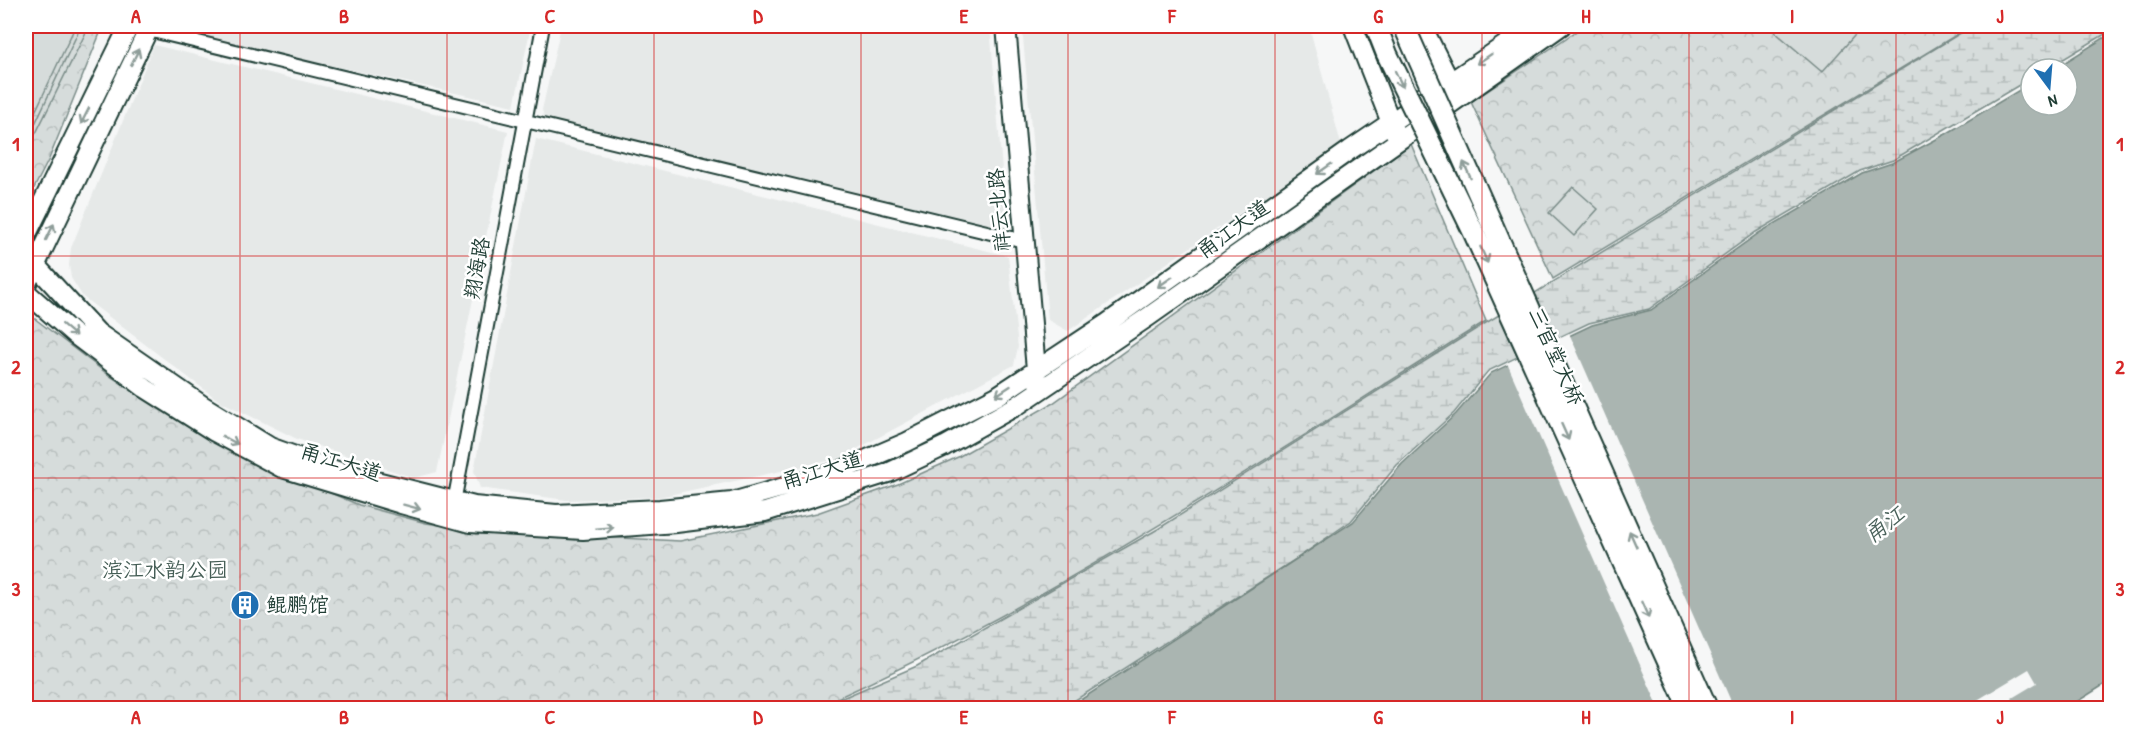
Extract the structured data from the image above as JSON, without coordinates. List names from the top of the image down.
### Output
{
  "streets": {
    "main road": ["祥云北路", "甬江大道", "三官堂大桥"],
    "street": ["翔海路"]
  },
  "crossings": [
    ["祥云北路", "甬江大道"],
    ["甬江大道", "翔海路"]
  ],
  "water": ["甬江"],
  "parks": ["滨江水韵公园"],
  "places": {
    "building": ["鲲鹏馆"]
  },
  "north": "bottom",
  "grid": {
    "columns": [
      "A",
      "B",
      "C",
      "D",
      "E",
      "F",
      "G",
      "H",
      "I",
      "J"
    ],
    "rows": ["1", "2", "3"]
  }
}
